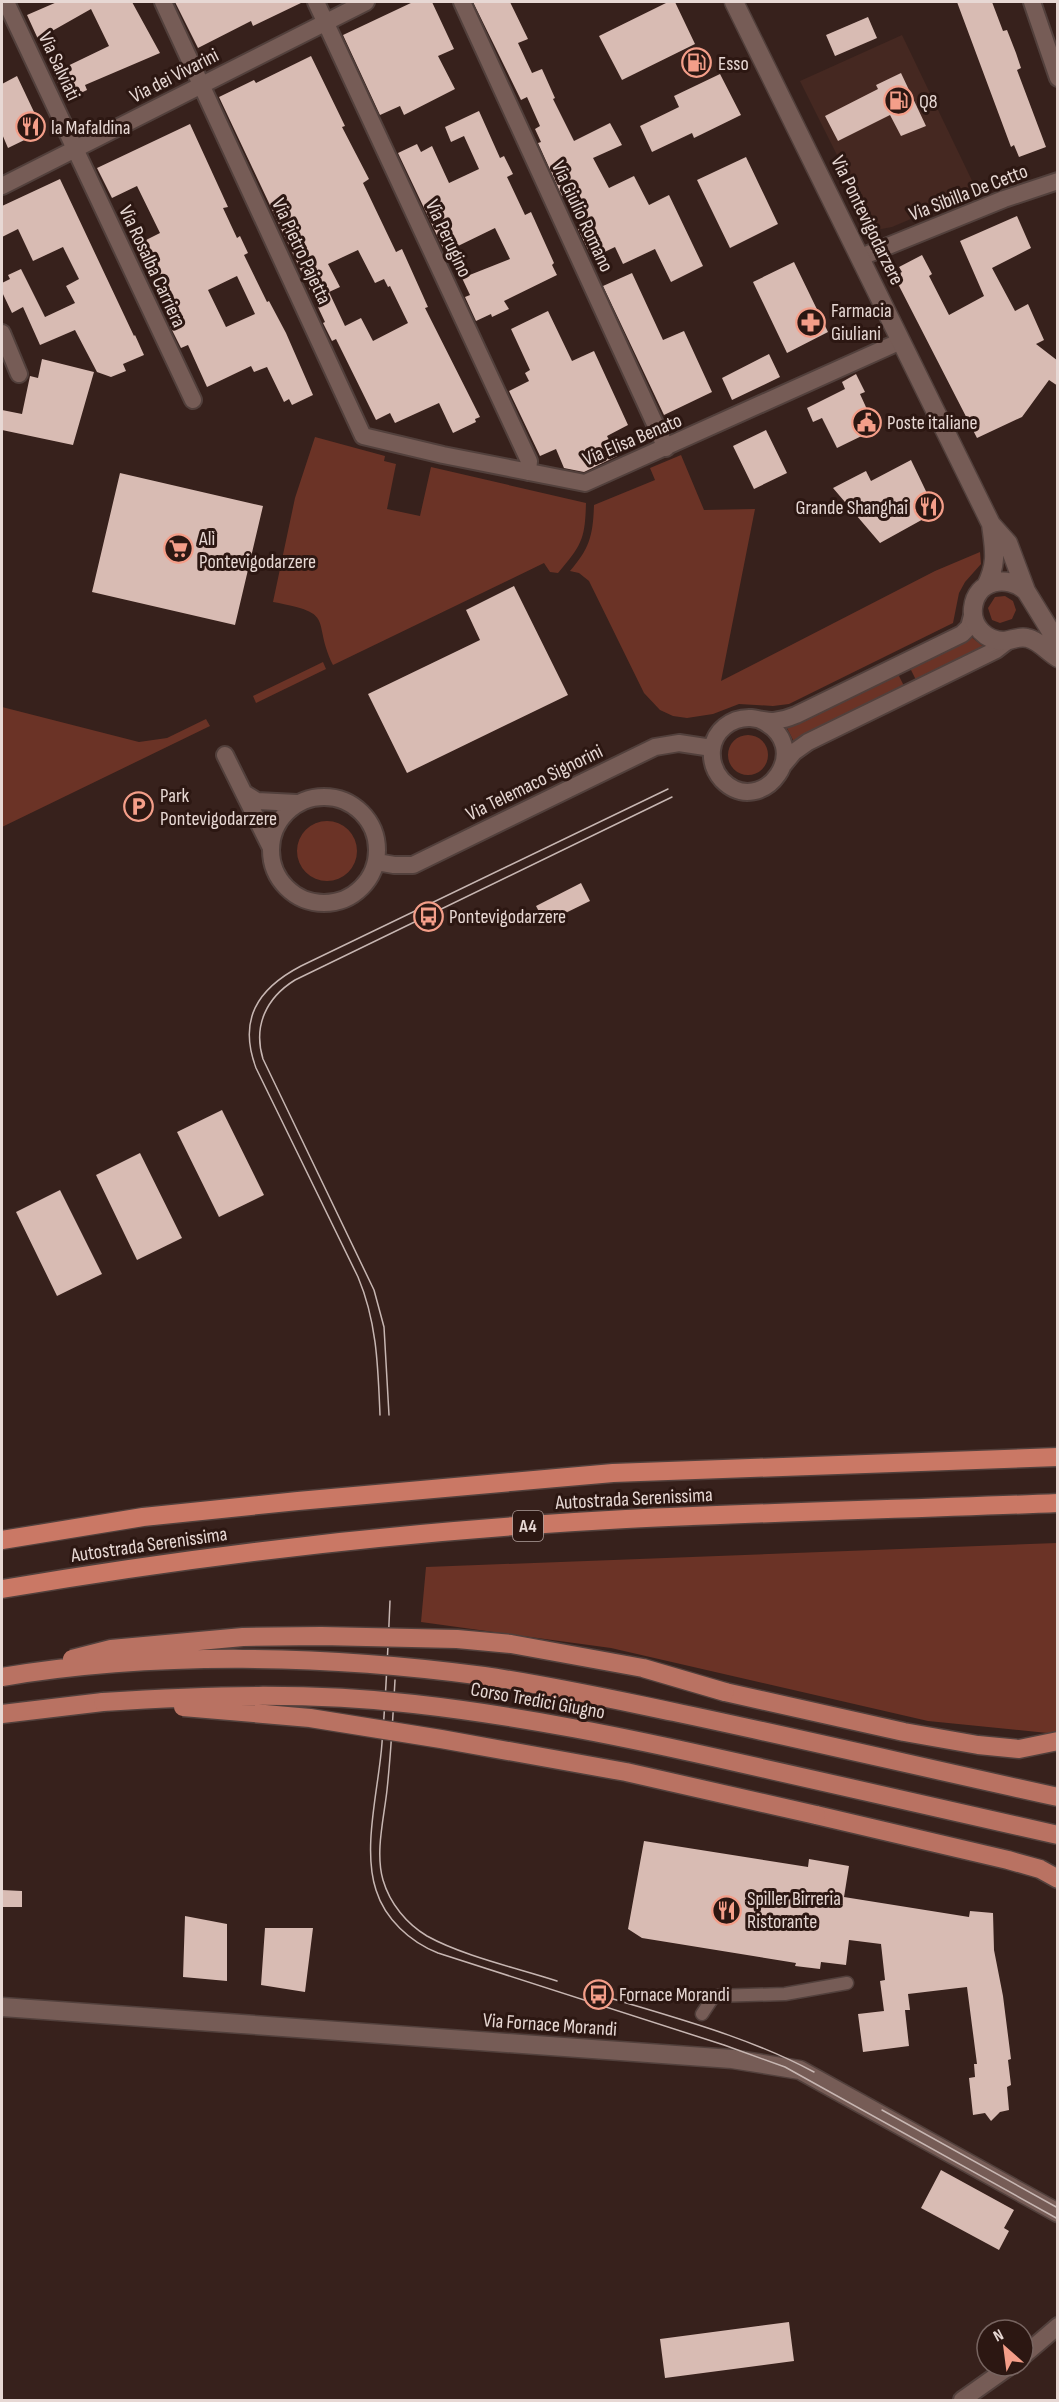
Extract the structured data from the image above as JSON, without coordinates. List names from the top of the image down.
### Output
{
  "streets": {
    "highway": ["Autostrada Serenissima", "A4", "Corso Tredici Giugno"],
    "street": [
      "Via Salviati",
      "Via dei Vivarini",
      "Via Sibilla De Cetto",
      "Via Giulio Romano",
      "Via Pontevigodarzere",
      "Via Perugino",
      "Via Pietro Pajetta",
      "Via Rosalba Carriera",
      "Via Elisa Benato",
      "Via Telemaco Signorini",
      "Via Fornace Morandi"
    ]
  },
  "crossings": [
    ["Via Salviati", "Via dei Vivarini"],
    ["Via Salviati", "Via Rosalba Carriera"],
    ["Via dei Vivarini", "Via Perugino"],
    ["Via dei Vivarini", "Via Pietro Pajetta"],
    ["Via dei Vivarini", "Via Rosalba Carriera"],
    ["Via Sibilla De Cetto", "Via Pontevigodarzere"],
    ["Via Giulio Romano", "Via Elisa Benato"],
    ["Via Pontevigodarzere", "Via Elisa Benato"],
    ["Via Perugino", "Via Elisa Benato"],
    ["Via Pietro Pajetta", "Via Elisa Benato"]
  ],
  "places": {
    "fuel station": ["Esso", "Q8"],
    "restaurant": ["la Mafaldina", "Grande Shanghai", "Spiller Birreria Ristorante"],
    "pharmacy": ["Farmacia Giuliani"],
    "public building": ["Poste italiane"],
    "supermarket": ["Alì Pontevigodarzere"],
    "parking": ["Park Pontevigodarzere"],
    "bus stop": ["Pontevigodarzere", "Fornace Morandi"]
  },
  "north": "top left"
}
